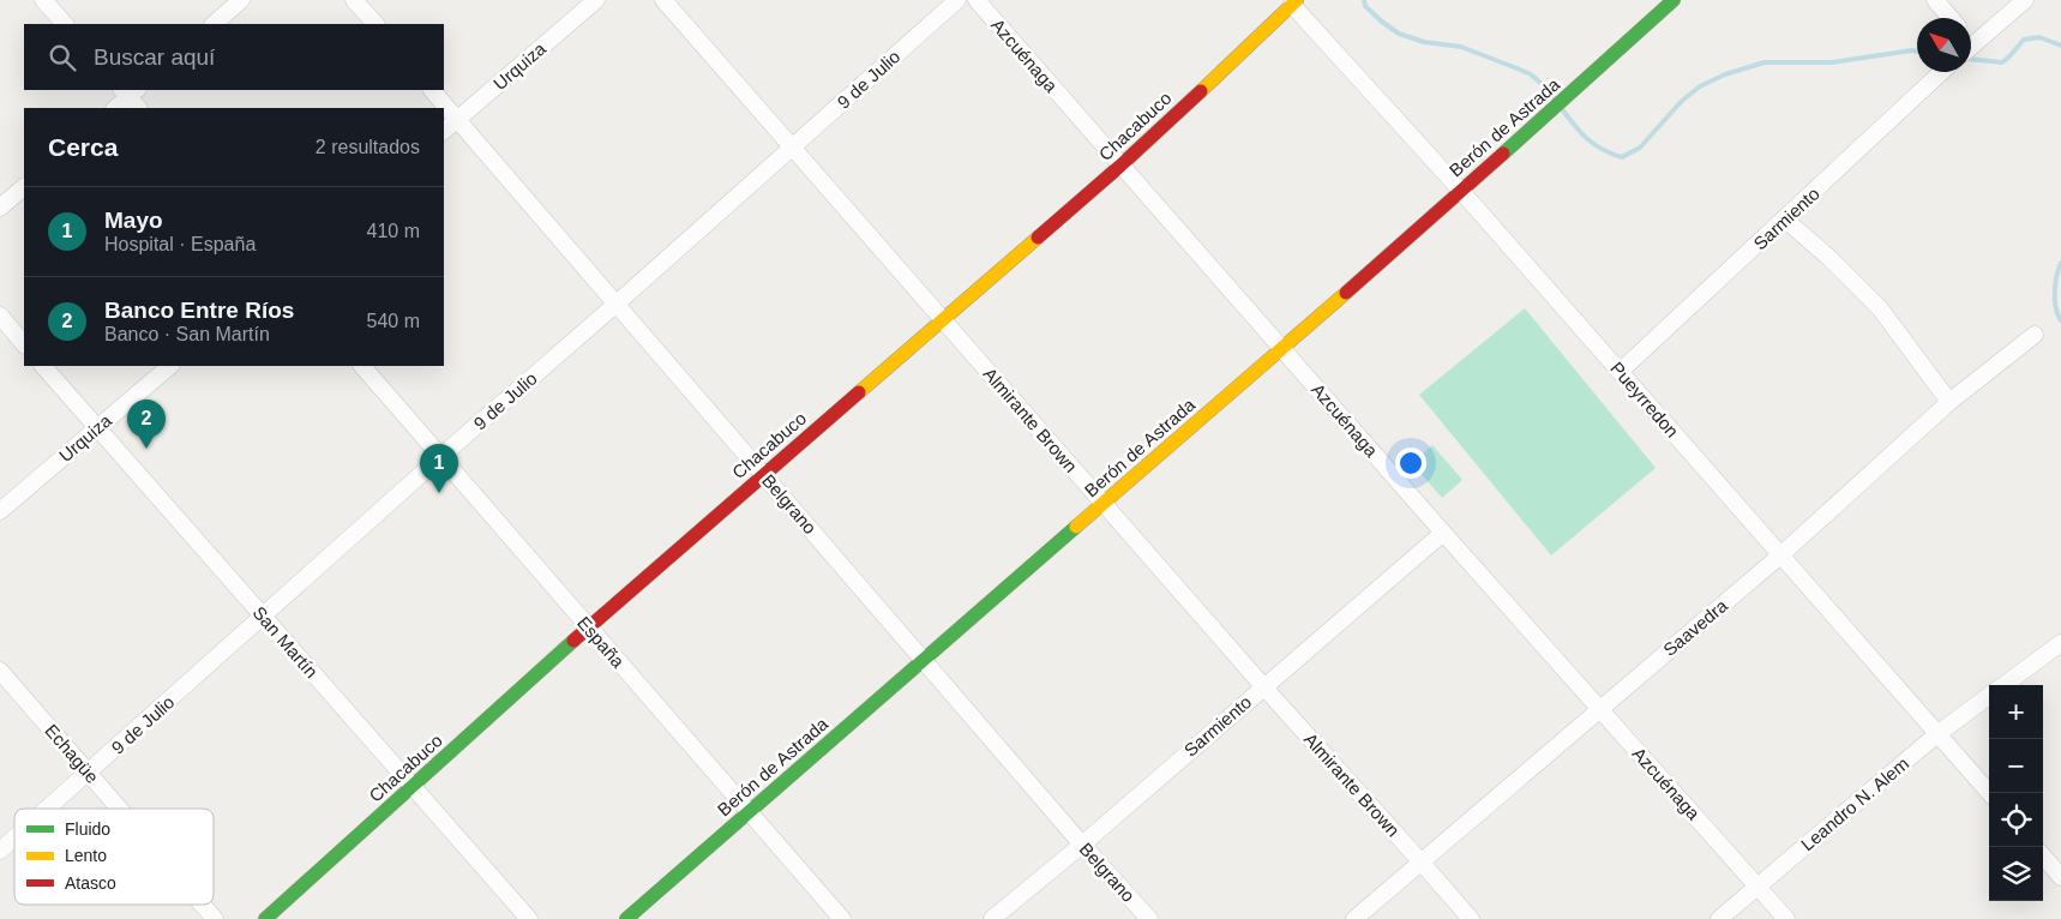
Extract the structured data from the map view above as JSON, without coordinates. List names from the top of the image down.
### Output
{
  "streets": {
    "street": [
      "Azcuénaga",
      "Urquiza",
      "9 de Julio",
      "Chacabuco",
      "Berón de Astrada",
      "Sarmiento",
      "Pueyrredon",
      "Almirante Brown",
      "Belgrano",
      "Saavedra",
      "San Martín",
      "España",
      "Echagüe",
      "Leandro N. Alem"
    ]
  },
  "crossings": [
    ["Azcuénaga", "Chacabuco"],
    ["Azcuénaga", "Berón de Astrada"],
    ["Azcuénaga", "Sarmiento"],
    ["Azcuénaga", "Saavedra"],
    ["Azcuénaga", "Leandro N. Alem"],
    ["Urquiza", "Belgrano"],
    ["Urquiza", "San Martín"],
    ["9 de Julio", "Almirante Brown"],
    ["9 de Julio", "Belgrano"],
    ["9 de Julio", "San Martín"],
    ["9 de Julio", "España"],
    ["9 de Julio", "Echagüe"],
    ["Chacabuco", "Pueyrredon"],
    ["Chacabuco", "Almirante Brown"],
    ["Chacabuco", "Belgrano"],
    ["Chacabuco", "San Martín"],
    ["Chacabuco", "España"],
    ["Berón de Astrada", "Pueyrredon"],
    ["Berón de Astrada", "Almirante Brown"],
    ["Berón de Astrada", "Belgrano"],
    ["Berón de Astrada", "España"],
    ["Sarmiento", "Pueyrredon"],
    ["Sarmiento", "Almirante Brown"],
    ["Sarmiento", "Belgrano"],
    ["Pueyrredon", "Saavedra"],
    ["Pueyrredon", "Leandro N. Alem"],
    ["Almirante Brown", "Saavedra"]
  ],
  "legend": ["Fluido", "Lento", "Atasco"],
  "north": "top left",
  "page": {
    "search": "Buscar aquí",
    "heading": ["Cerca", "2 resultados"],
    "list": [
      {
        "mark": "1",
        "name": "Mayo",
        "note": "Hospital · España",
        "value": "410 m"
      },
      {
        "mark": "2",
        "name": "Banco Entre Ríos",
        "note": "Banco · San Martín",
        "value": "540 m"
      }
    ],
    "pins": ["2", "1"],
    "map_buttons": ["+", "−"]
  }
}
